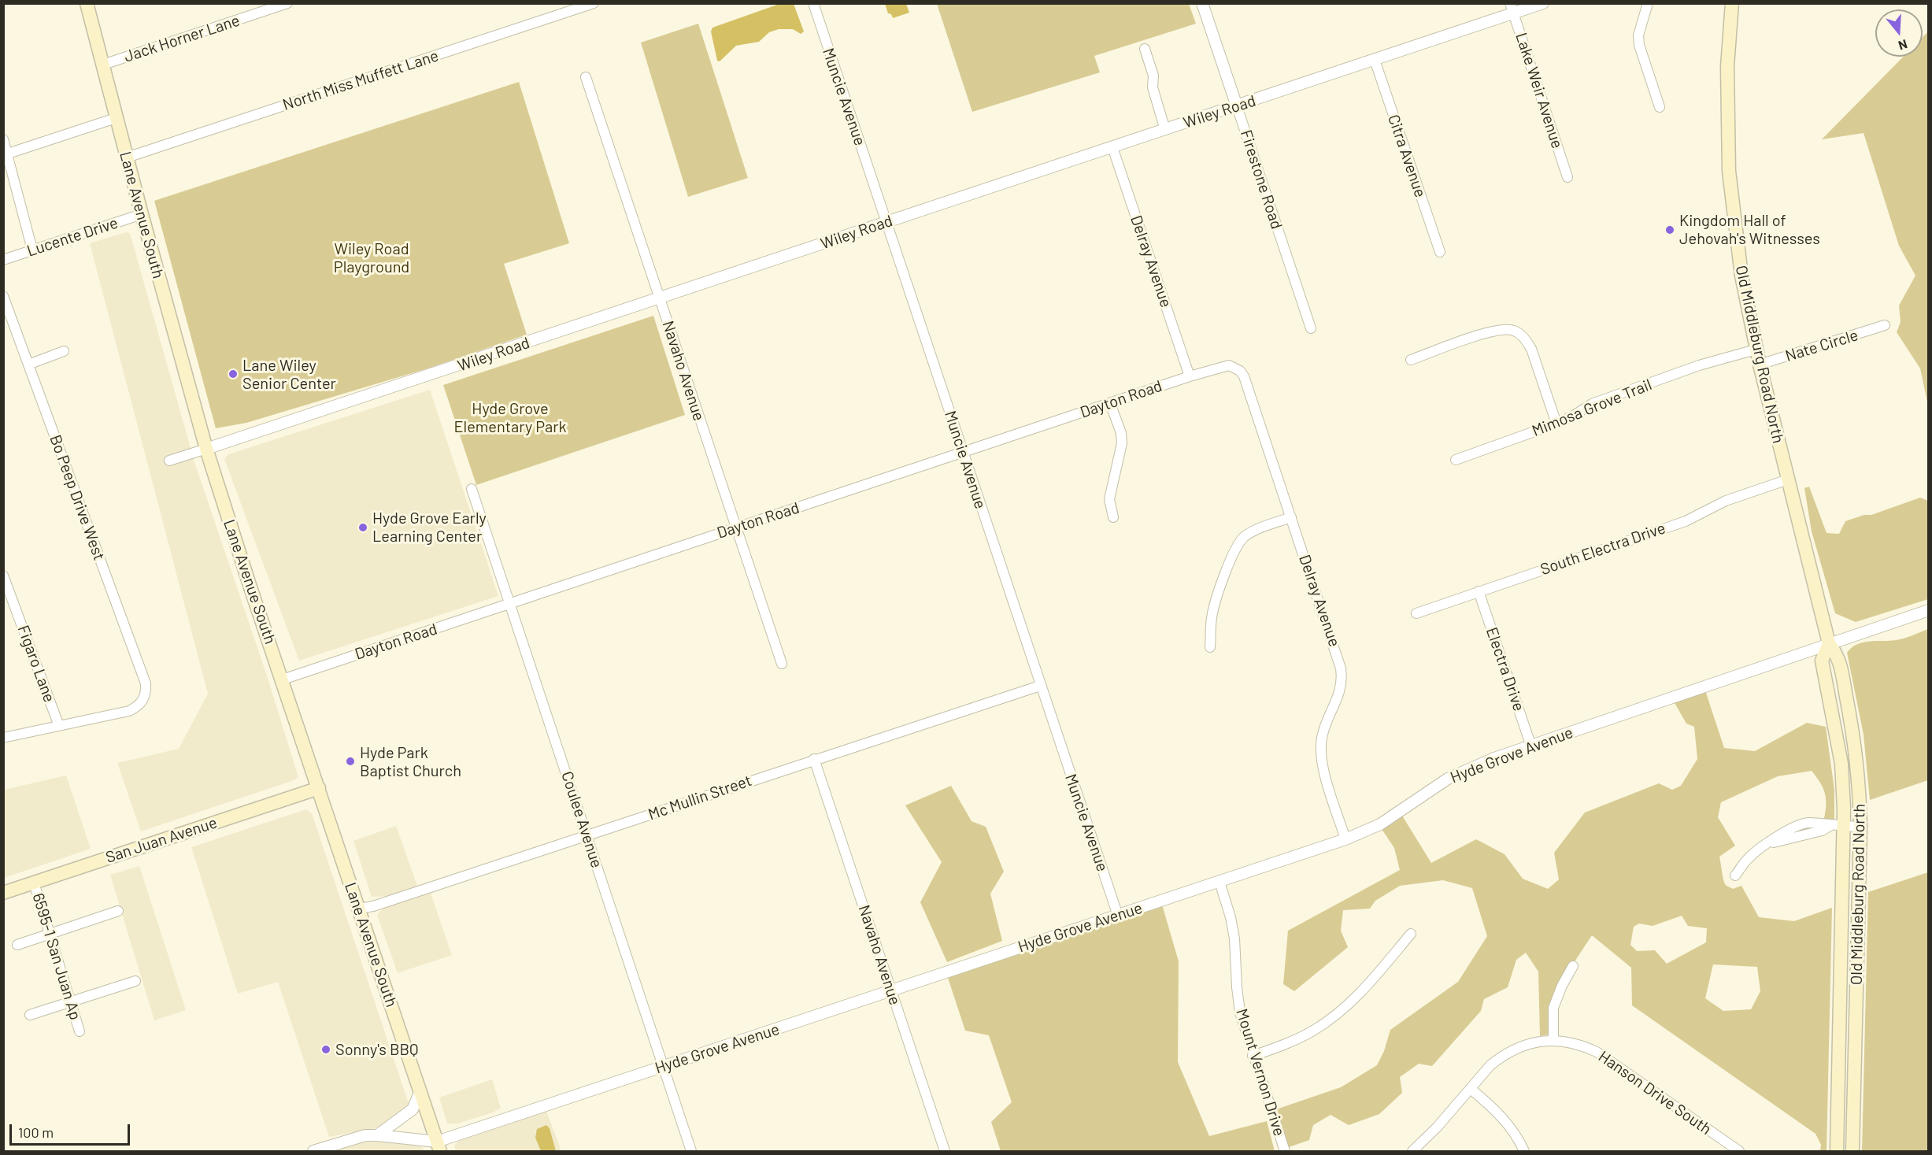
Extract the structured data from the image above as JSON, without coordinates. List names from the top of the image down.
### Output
{
  "streets": {
    "main road": ["Lane Avenue South", "Old Middleburg Road North", "San Juan Avenue"],
    "street": [
      "Jack Horner Lane",
      "North Miss Muffett Lane",
      "Lake Weir Avenue",
      "Muncie Avenue",
      "Wiley Road",
      "Citra Avenue",
      "Firestone Road",
      "Lucente Drive",
      "Delray Avenue",
      "Nate Circle",
      "Navaho Avenue",
      "Dayton Road",
      "Mimosa Grove Trail",
      "Bo Peep Drive West",
      "South Electra Drive",
      "Figaro Lane",
      "Electra Drive",
      "Hyde Grove Avenue",
      "Mc Mullin Street",
      "Coulee Avenue",
      "6595-1 San Juan Ap",
      "Mount Vernon Drive",
      "Hanson Drive South"
    ]
  },
  "crossings": [
    ["Jack Horner Lane", "Lane Avenue South"],
    ["North Miss Muffett Lane", "Lane Avenue South"],
    ["Lake Weir Avenue", "Wiley Road"],
    ["Muncie Avenue", "Wiley Road"],
    ["Muncie Avenue", "Dayton Road"],
    ["Muncie Avenue", "Hyde Grove Avenue"],
    ["Muncie Avenue", "Mc Mullin Street"],
    ["Wiley Road", "Citra Avenue"],
    ["Wiley Road", "Firestone Road"],
    ["Wiley Road", "Lane Avenue South"],
    ["Wiley Road", "Delray Avenue"],
    ["Wiley Road", "Navaho Avenue"],
    ["Lane Avenue South", "Lucente Drive"],
    ["Lane Avenue South", "Dayton Road"],
    ["Lane Avenue South", "Hyde Grove Avenue"],
    ["Lane Avenue South", "Mc Mullin Street"],
    ["Lane Avenue South", "San Juan Avenue"],
    ["Delray Avenue", "Dayton Road"],
    ["Delray Avenue", "Hyde Grove Avenue"],
    ["Nate Circle", "Old Middleburg Road North"],
    ["Old Middleburg Road North", "Mimosa Grove Trail"],
    ["Old Middleburg Road North", "South Electra Drive"],
    ["Old Middleburg Road North", "Hyde Grove Avenue"],
    ["Navaho Avenue", "Dayton Road"],
    ["Navaho Avenue", "Hyde Grove Avenue"],
    ["Navaho Avenue", "Mc Mullin Street"],
    ["Dayton Road", "Coulee Avenue"],
    ["Bo Peep Drive West", "Figaro Lane"],
    ["South Electra Drive", "Electra Drive"],
    ["Electra Drive", "Hyde Grove Avenue"],
    ["Hyde Grove Avenue", "Coulee Avenue"],
    ["Hyde Grove Avenue", "Mount Vernon Drive"],
    ["Mc Mullin Street", "Coulee Avenue"],
    ["San Juan Avenue", "6595-1 San Juan Ap"]
  ],
  "parks": ["Wiley Road Playground", "Hyde Grove Elementary Park"],
  "places": [
    "Kingdom Hall of Jehovah's Witnesses",
    "Lane Wiley Senior Center",
    "Hyde Grove Early Learning Center",
    "Hyde Park Baptist Church",
    "Sonny's BBQ"
  ],
  "scale_bar": "100 m",
  "north": "bottom"
}
